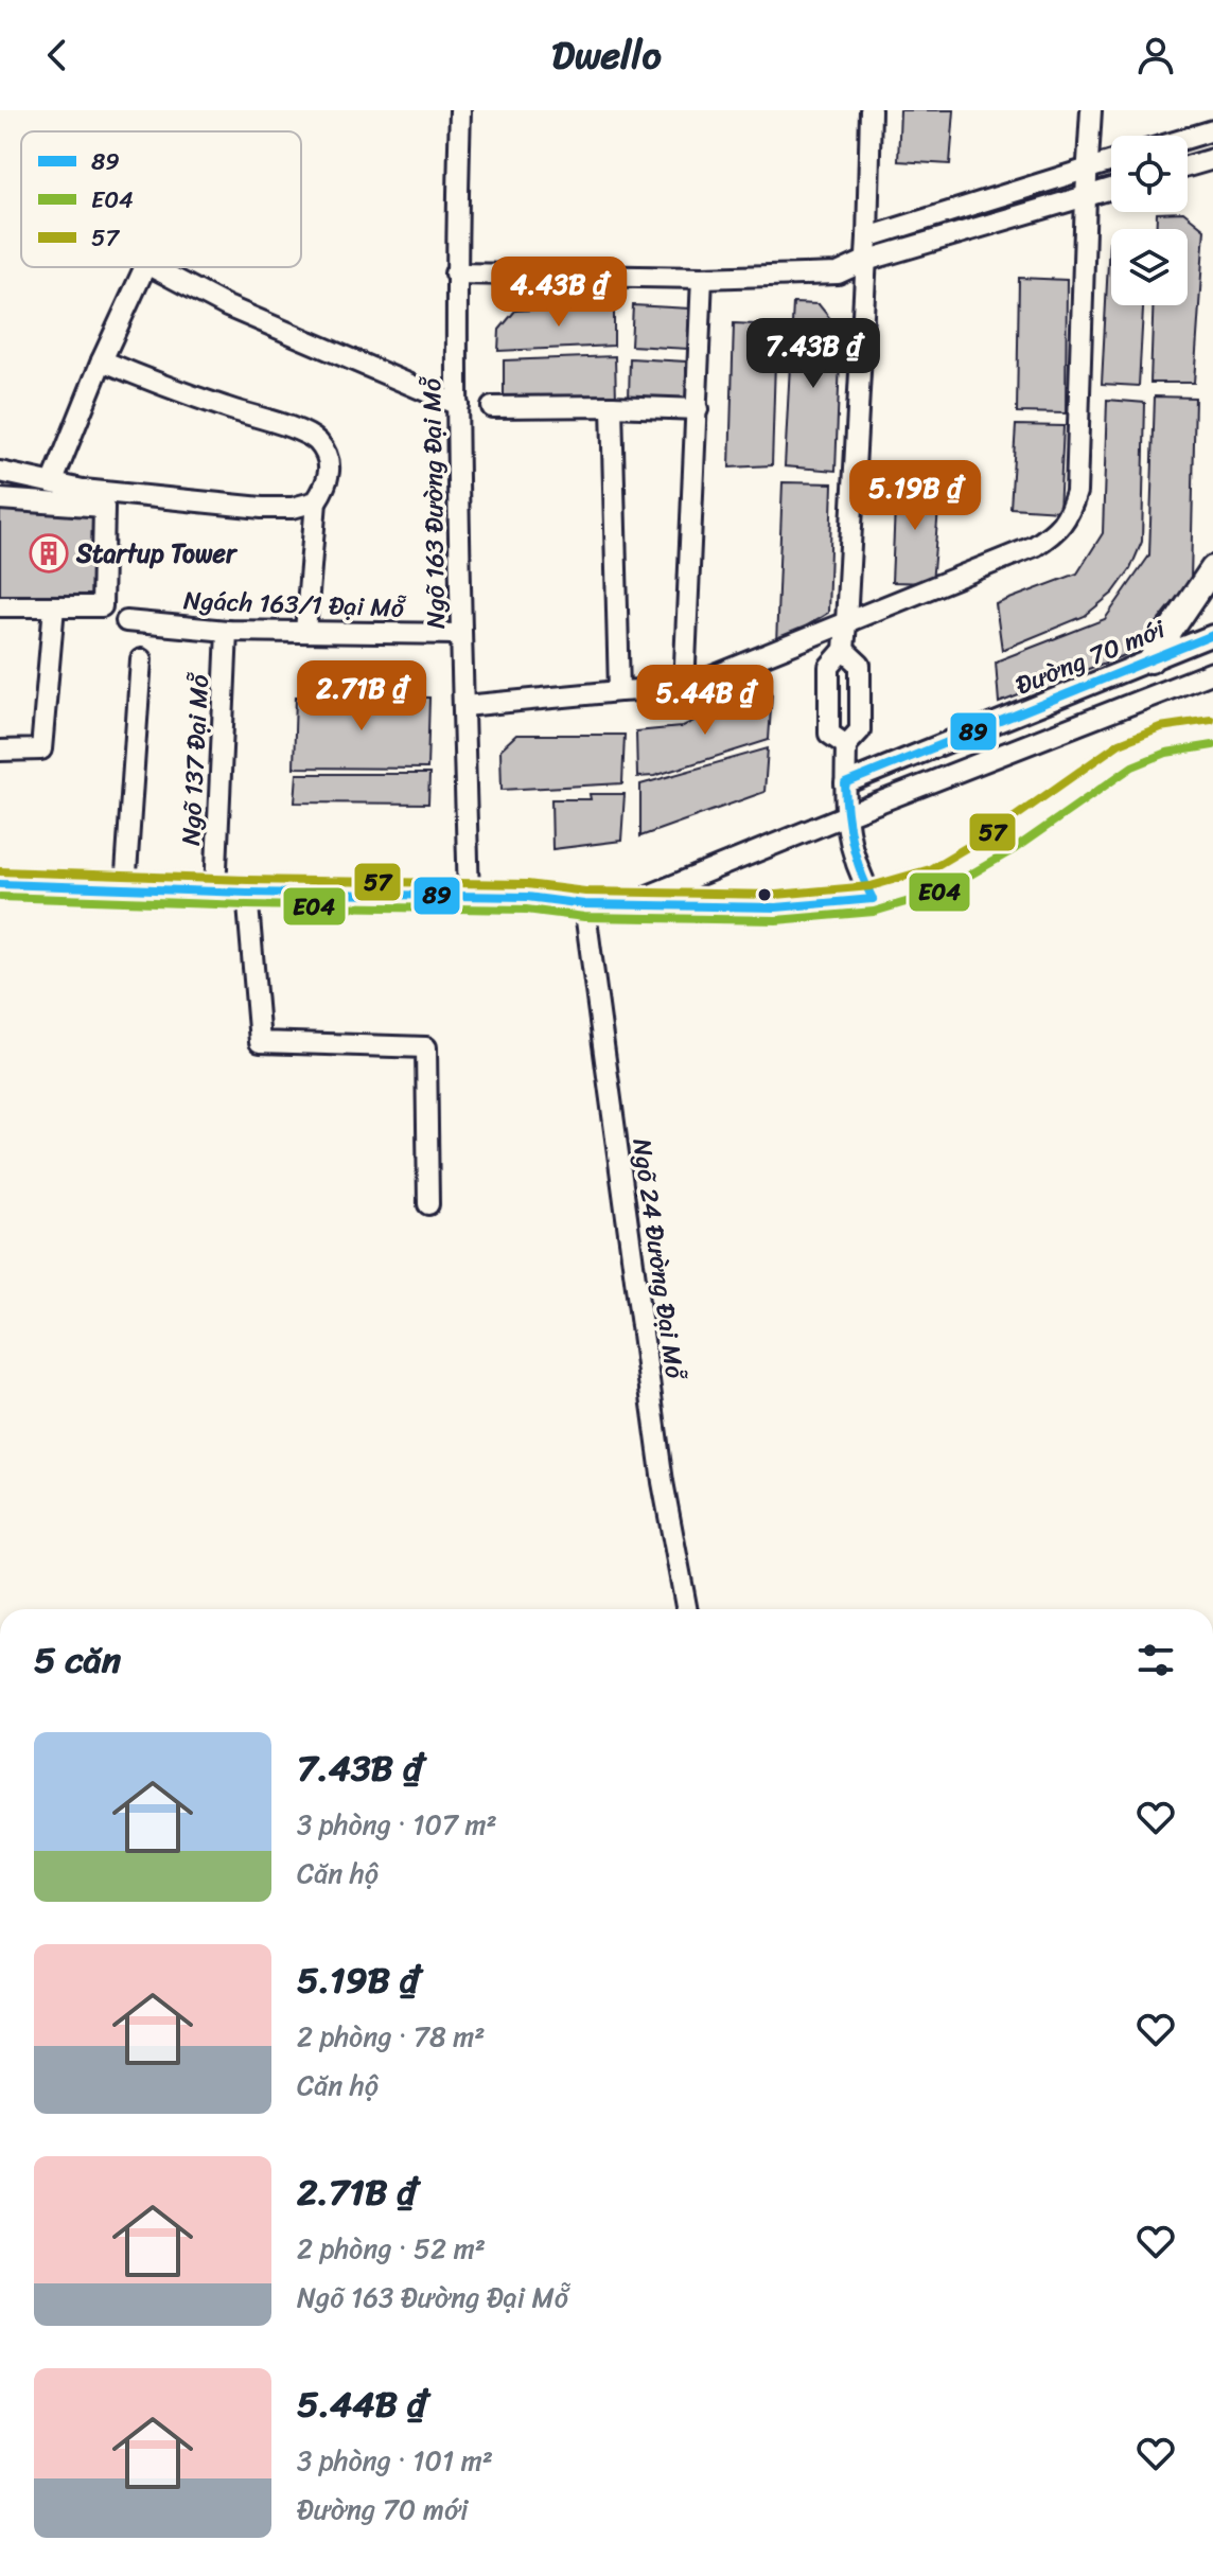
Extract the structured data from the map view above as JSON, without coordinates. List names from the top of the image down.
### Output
{
  "streets": {
    "street": [
      "Ngõ 163 Đường Đại Mỗ",
      "Ngách 163/1 Đại Mỗ",
      "Đường 70 mới",
      "Ngõ 137 Đại Mỗ",
      "Ngõ 24 Đường Đại Mỗ"
    ]
  },
  "crossings": [
    ["Ngõ 163 Đường Đại Mỗ", "Ngách 163/1 Đại Mỗ"],
    ["Ngách 163/1 Đại Mỗ", "Ngõ 137 Đại Mỗ"]
  ],
  "places": {
    "building": ["Startup Tower"]
  },
  "lines": ["transit line 89", "transit line 57", "transit line E04"],
  "legend": ["89", "E04", "57"],
  "page": {
    "header": "Dwello",
    "price": [
      "4.43B ₫",
      "7.43B ₫",
      "5.19B ₫",
      "2.71B ₫",
      "5.44B ₫"
    ],
    "heading": "5 căn",
    "list": [
      {
        "name": "7.43B ₫",
        "note": "3 phòng · 107 m² · Căn hộ"
      },
      {
        "name": "5.19B ₫",
        "note": "2 phòng · 78 m² · Căn hộ"
      },
      {
        "name": "2.71B ₫",
        "note": "2 phòng · 52 m² · Ngõ 163 Đường Đại Mỗ"
      },
      {
        "name": "5.44B ₫",
        "note": "3 phòng · 101 m² · Đường 70 mới"
      }
    ]
  }
}
